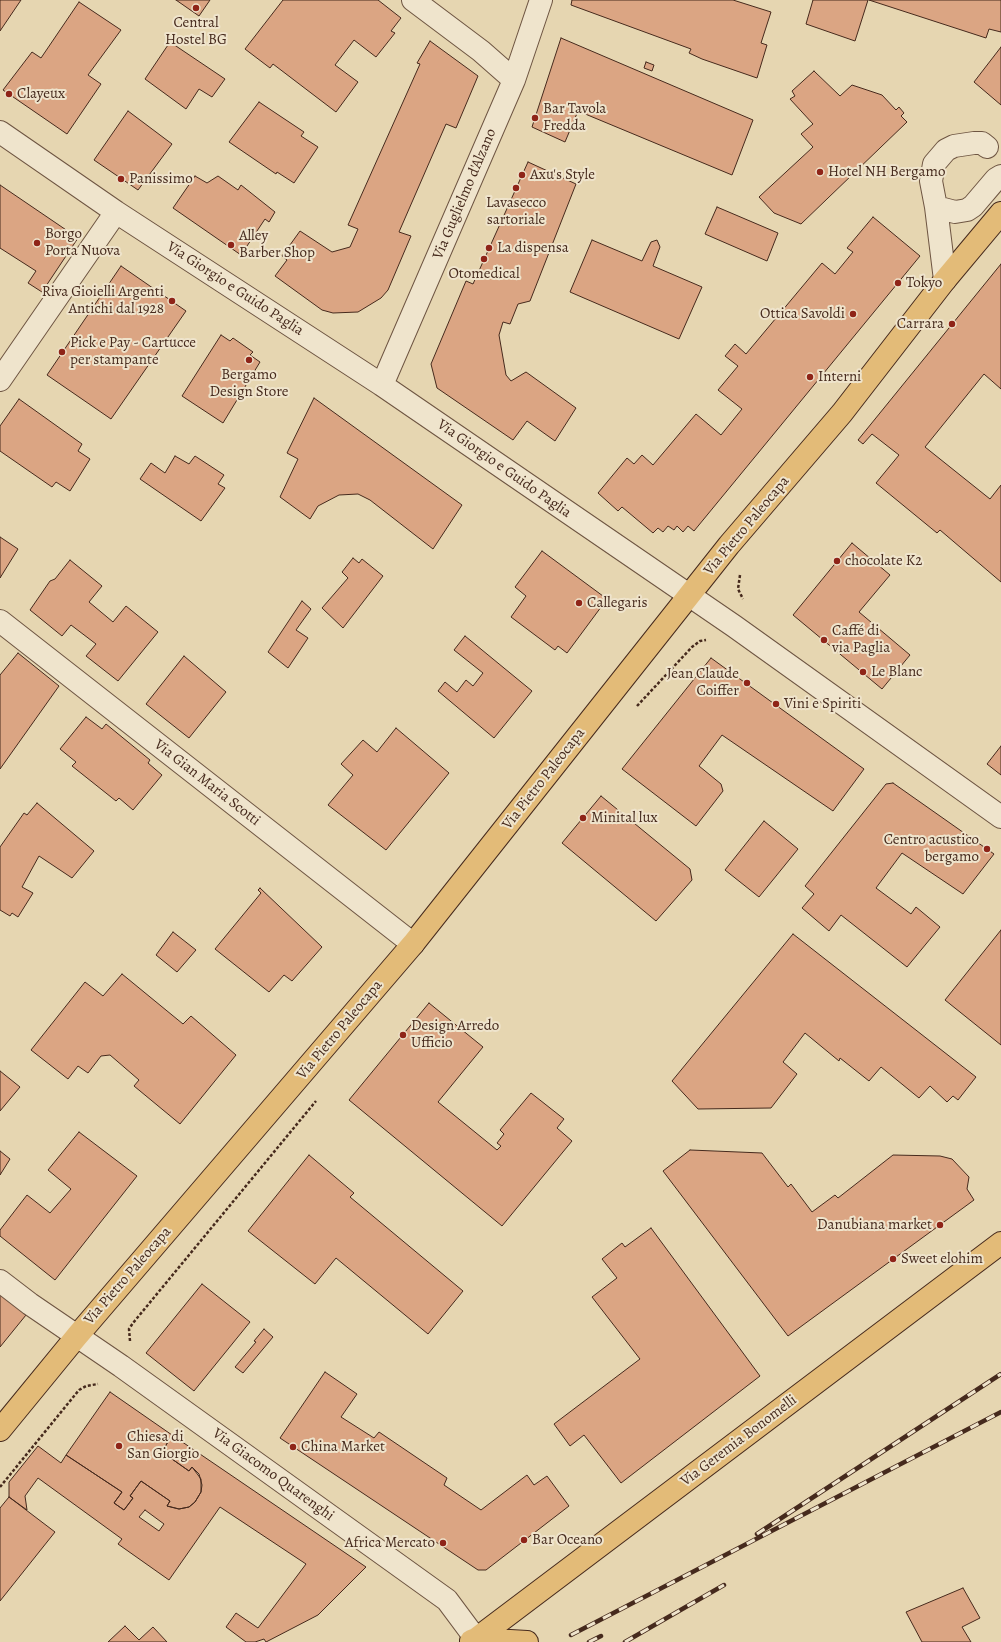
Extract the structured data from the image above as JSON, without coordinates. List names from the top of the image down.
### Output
{
  "streets": {
    "main road": ["Via Pietro Paleocapa", "Via Geremia Bonomelli"],
    "street": [
      "Via Guglielmo d'Alzano",
      "Via Giorgio e Guido Paglia",
      "Via Gian Maria Scotti",
      "Via Giacomo Quarenghi"
    ]
  },
  "crossings": [
    ["Via Guglielmo d'Alzano", "Via Giorgio e Guido Paglia"],
    ["Via Giorgio e Guido Paglia", "Via Pietro Paleocapa"],
    ["Via Pietro Paleocapa", "Via Gian Maria Scotti"],
    ["Via Pietro Paleocapa", "Via Giacomo Quarenghi"],
    ["Via Geremia Bonomelli", "Via Giacomo Quarenghi"]
  ],
  "places": [
    "Central Hostel BG",
    "Clayeux",
    "Bar Tavola Fredda",
    "Hotel NH Bergamo",
    "Axu's Style",
    "Panissimo",
    "Lavasecco sartoriale",
    "Borgo Porta Nuova",
    "Alley Barber Shop",
    "La dispensa",
    "Otomedical",
    "Tokyo",
    "Riva Gioielli Argenti Antichi dal 1928",
    "Ottica Savoldi",
    "Carrara",
    "Pick e Pay - Cartucce per stampante",
    "Bergamo Design Store",
    "Interni",
    "chocolate K2",
    "Callegaris",
    "Caffé di via Paglia",
    "Le Blanc",
    "Jean Claude Coiffer",
    "Vini e Spiriti",
    "Minital lux",
    "Centro acustico bergamo",
    "Design Arredo Ufficio",
    "Danubiana market",
    "Sweet elohim",
    "Chiesa di San Giorgio",
    "China Market",
    "Bar Oceano",
    "Africa Mercato"
  ]
}
